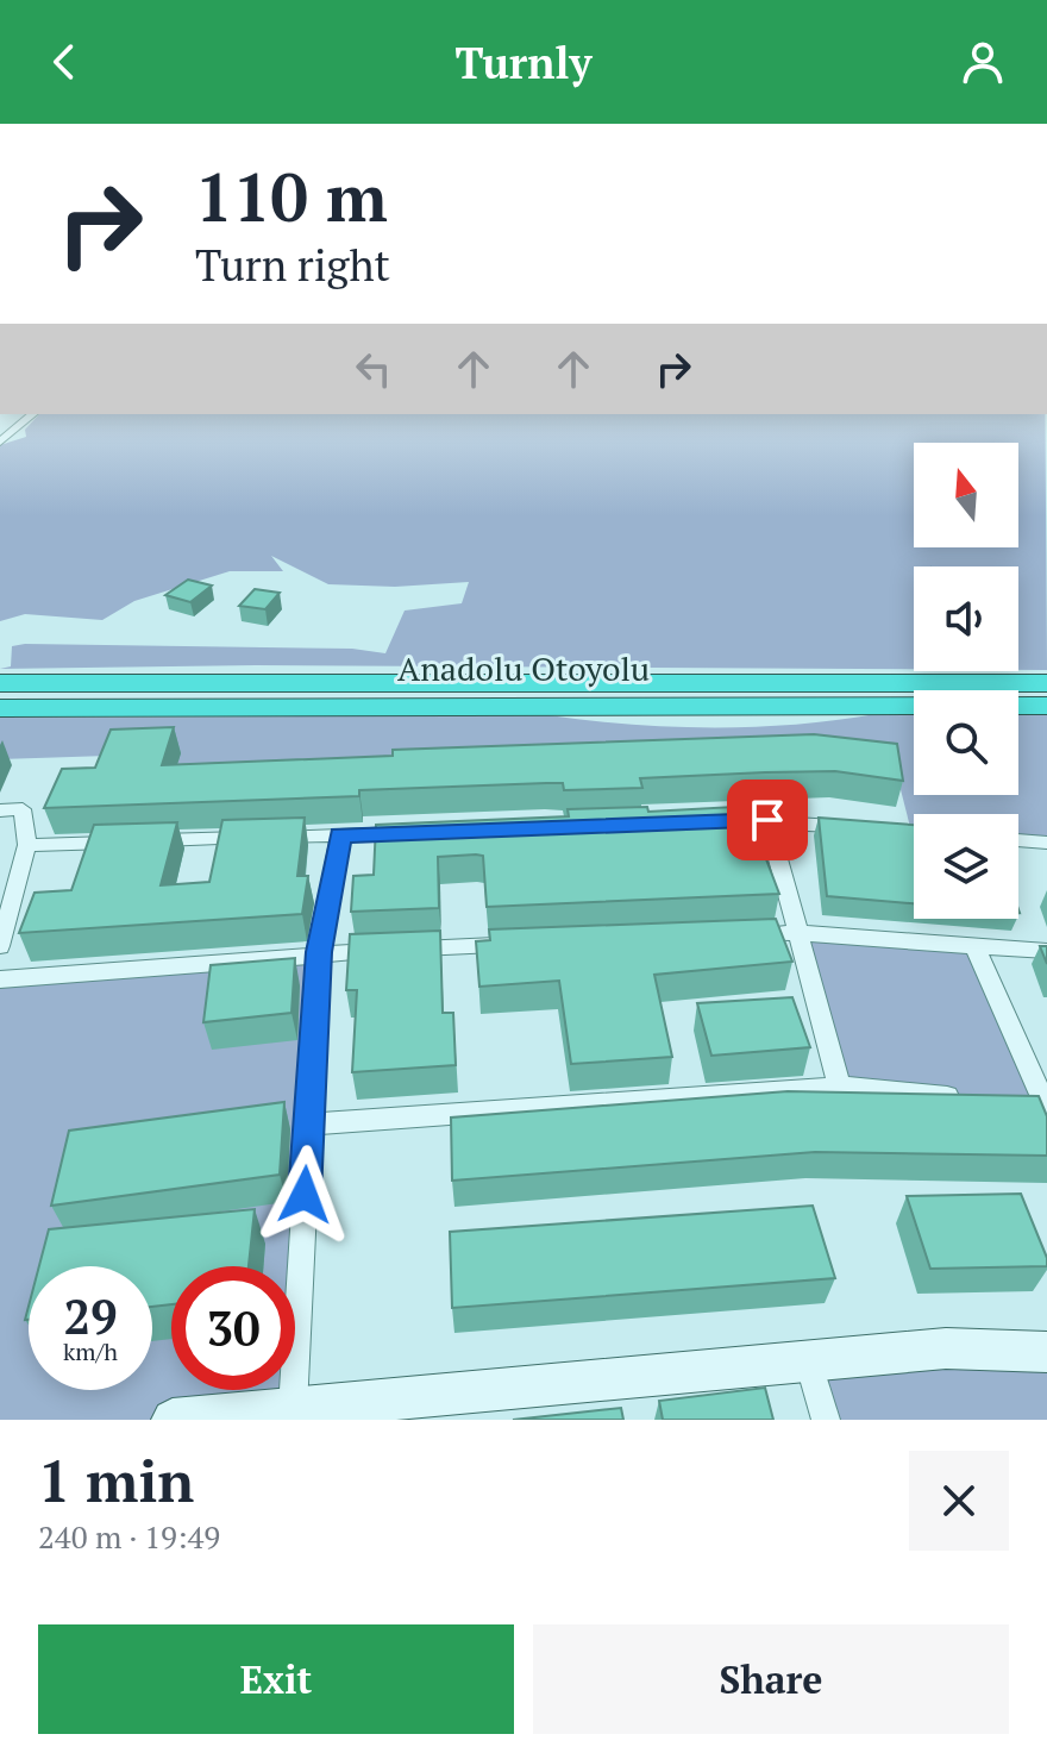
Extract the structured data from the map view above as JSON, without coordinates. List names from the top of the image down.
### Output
{
  "streets": {
    "highway": ["Anadolu Otoyolu"]
  },
  "north": "top",
  "page": {
    "header": "Turnly",
    "turn": ["110 m", "Turn right"],
    "speed": "29 km/h",
    "limit": "30",
    "heading": ["1 min", "240 m · 19:49"],
    "buttons": ["Exit", "Share"]
  }
}
